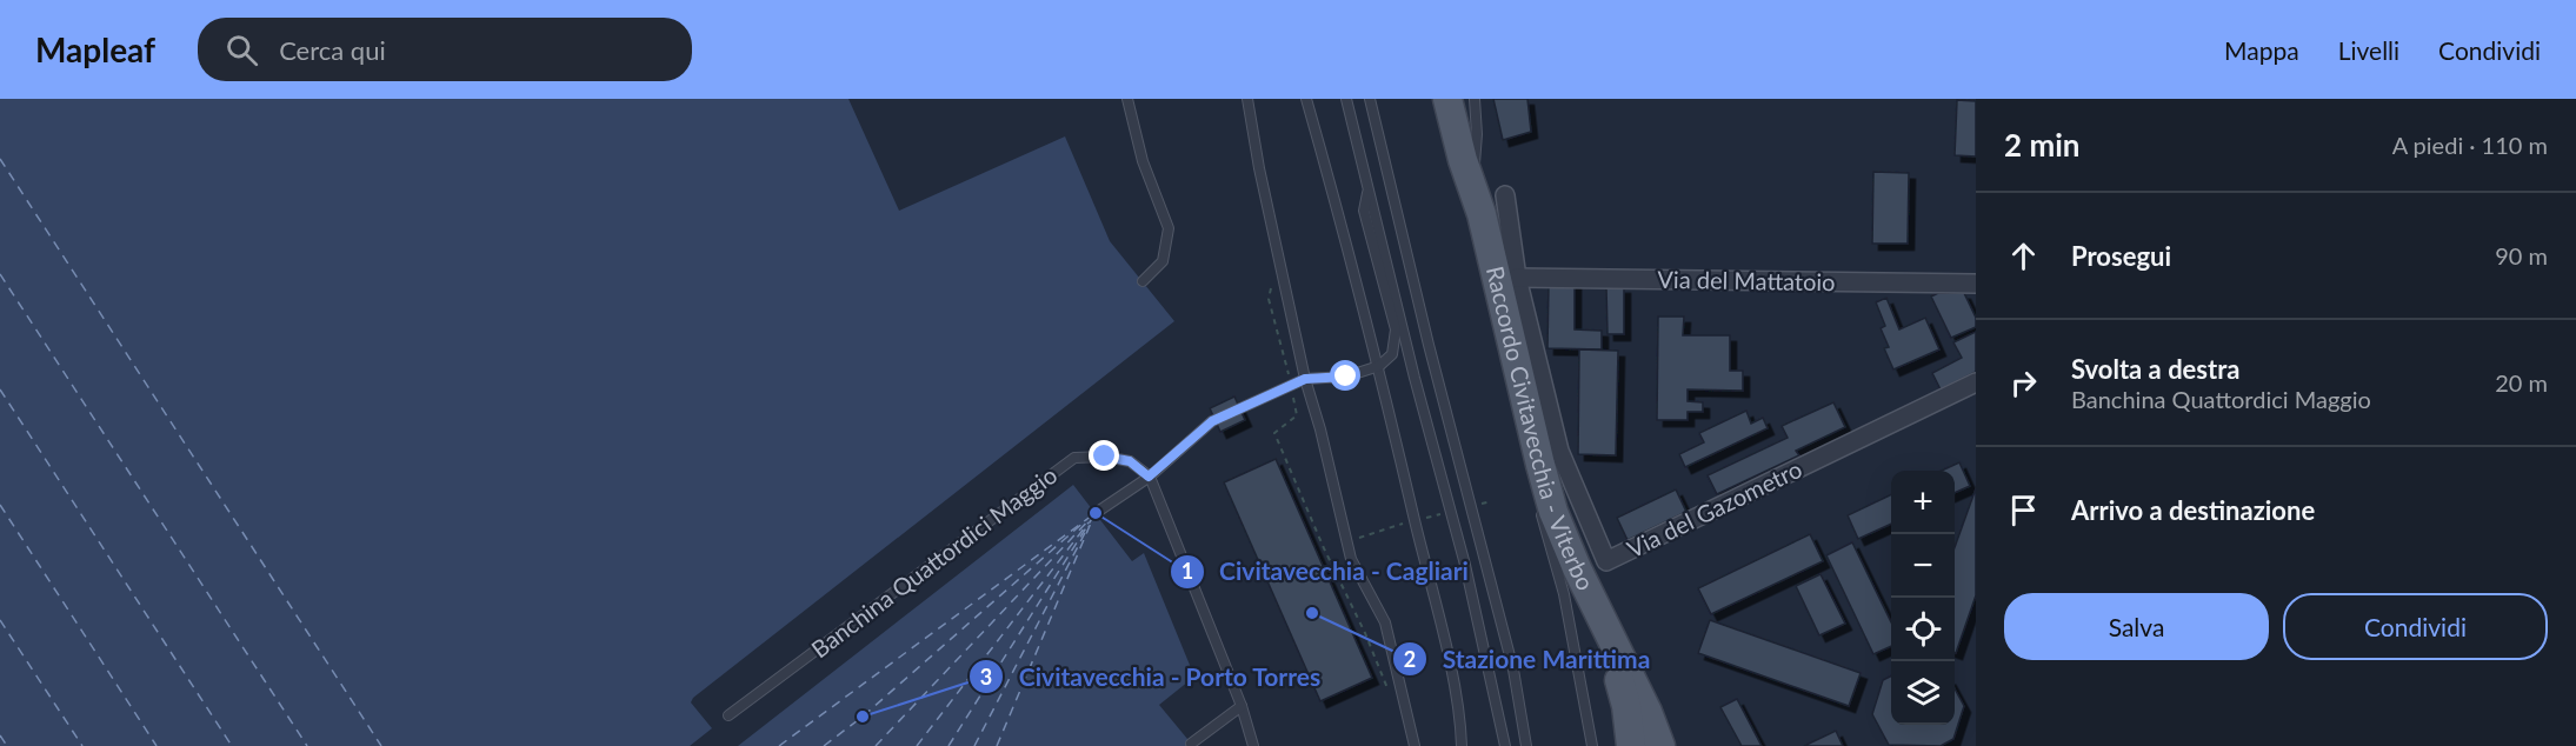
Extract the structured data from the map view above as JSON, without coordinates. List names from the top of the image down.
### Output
{
  "streets": {
    "main road": ["Raccordo Civitavecchia - Viterbo"],
    "street": ["Via del Mattatoio", "Via del Gazometro"],
    "lane": ["Banchina Quattordici Maggio"]
  },
  "crossings": [
    ["Via del Mattatoio", "Via del Gazometro"]
  ],
  "places": ["Civitavecchia - Cagliari", "Stazione Marittima", "Civitavecchia - Porto Torres"],
  "page": {
    "header": "Mapleaf",
    "search": "Cerca qui",
    "nav": ["Mappa", "Livelli", "Condividi"],
    "heading": ["2 min", "A piedi · 110 m"],
    "list": [
      ["Prosegui", "90 m"],
      ["Svolta a destra", "Banchina Quattordici Maggio", "20 m"],
      "Arrivo a destinazione"
    ],
    "map_buttons": ["+", "−"],
    "buttons": ["Salva", "Condividi"]
  }
}
